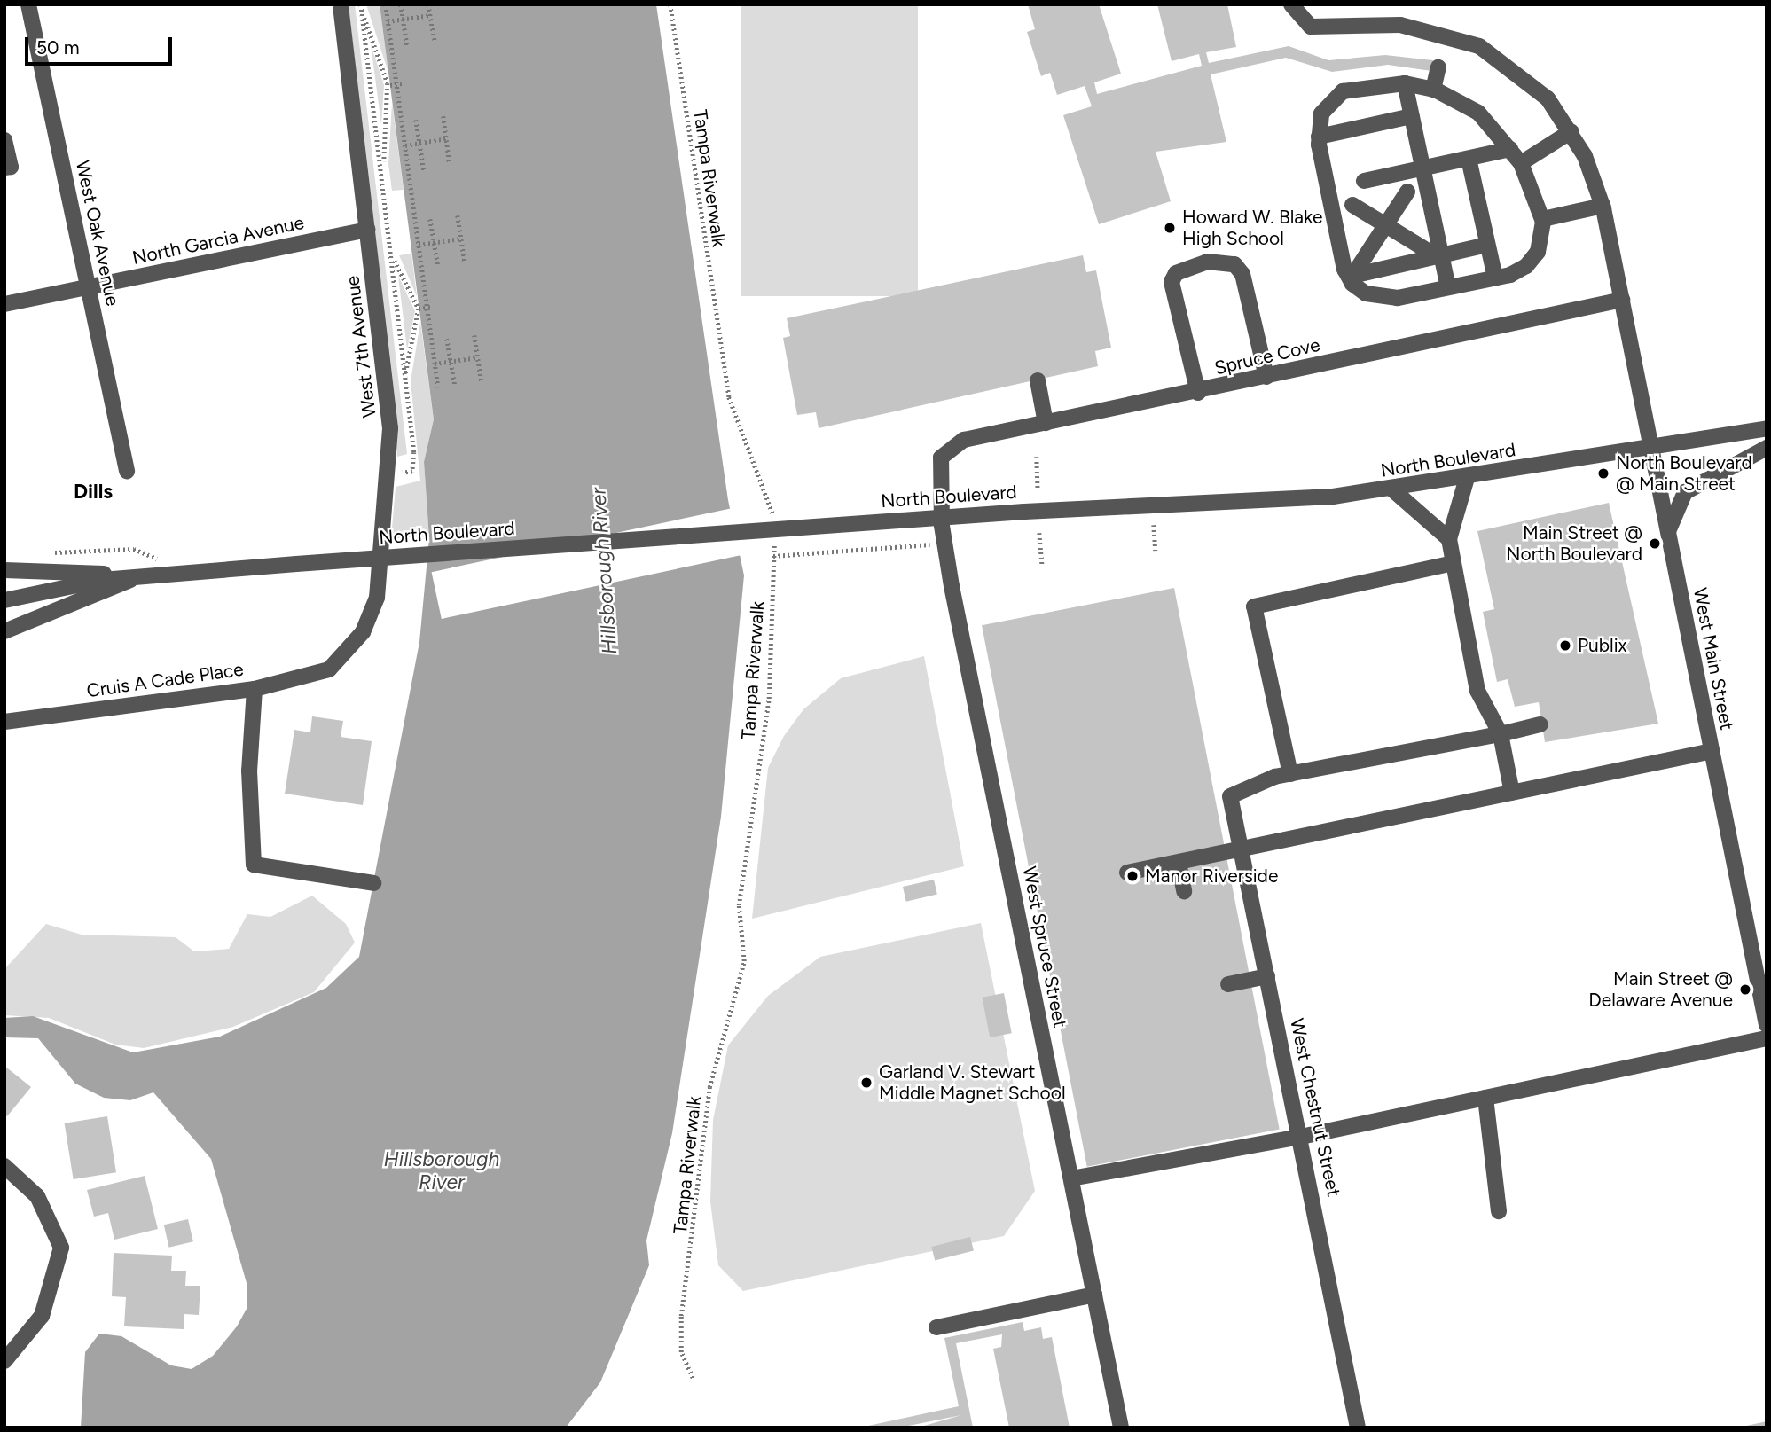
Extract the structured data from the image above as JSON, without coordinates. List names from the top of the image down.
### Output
{
  "streets": {
    "street": [
      "West Oak Avenue",
      "North Garcia Avenue",
      "West 7th Avenue",
      "Spruce Cove",
      "North Boulevard",
      "West Main Street",
      "Cruis A Cade Place",
      "West Spruce Street",
      "West Chestnut Street"
    ],
    "path": ["Tampa Riverwalk"]
  },
  "crossings": [
    ["West Oak Avenue", "North Garcia Avenue"],
    ["North Garcia Avenue", "West 7th Avenue"],
    ["West 7th Avenue", "Cruis A Cade Place"],
    ["Spruce Cove", "West Main Street"],
    ["Spruce Cove", "West Spruce Street"],
    ["North Boulevard", "West Main Street"]
  ],
  "districts": ["Dills"],
  "water": ["Hillsborough River"],
  "places": [
    "Howard W. Blake High School",
    "North Boulevard @ Main Street",
    "Main Street @ North Boulevard",
    "Publix",
    "Manor Riverside",
    "Main Street @ Delaware Avenue",
    "Garland V. Stewart Middle Magnet School"
  ],
  "scale_bar": "50 m"
}
